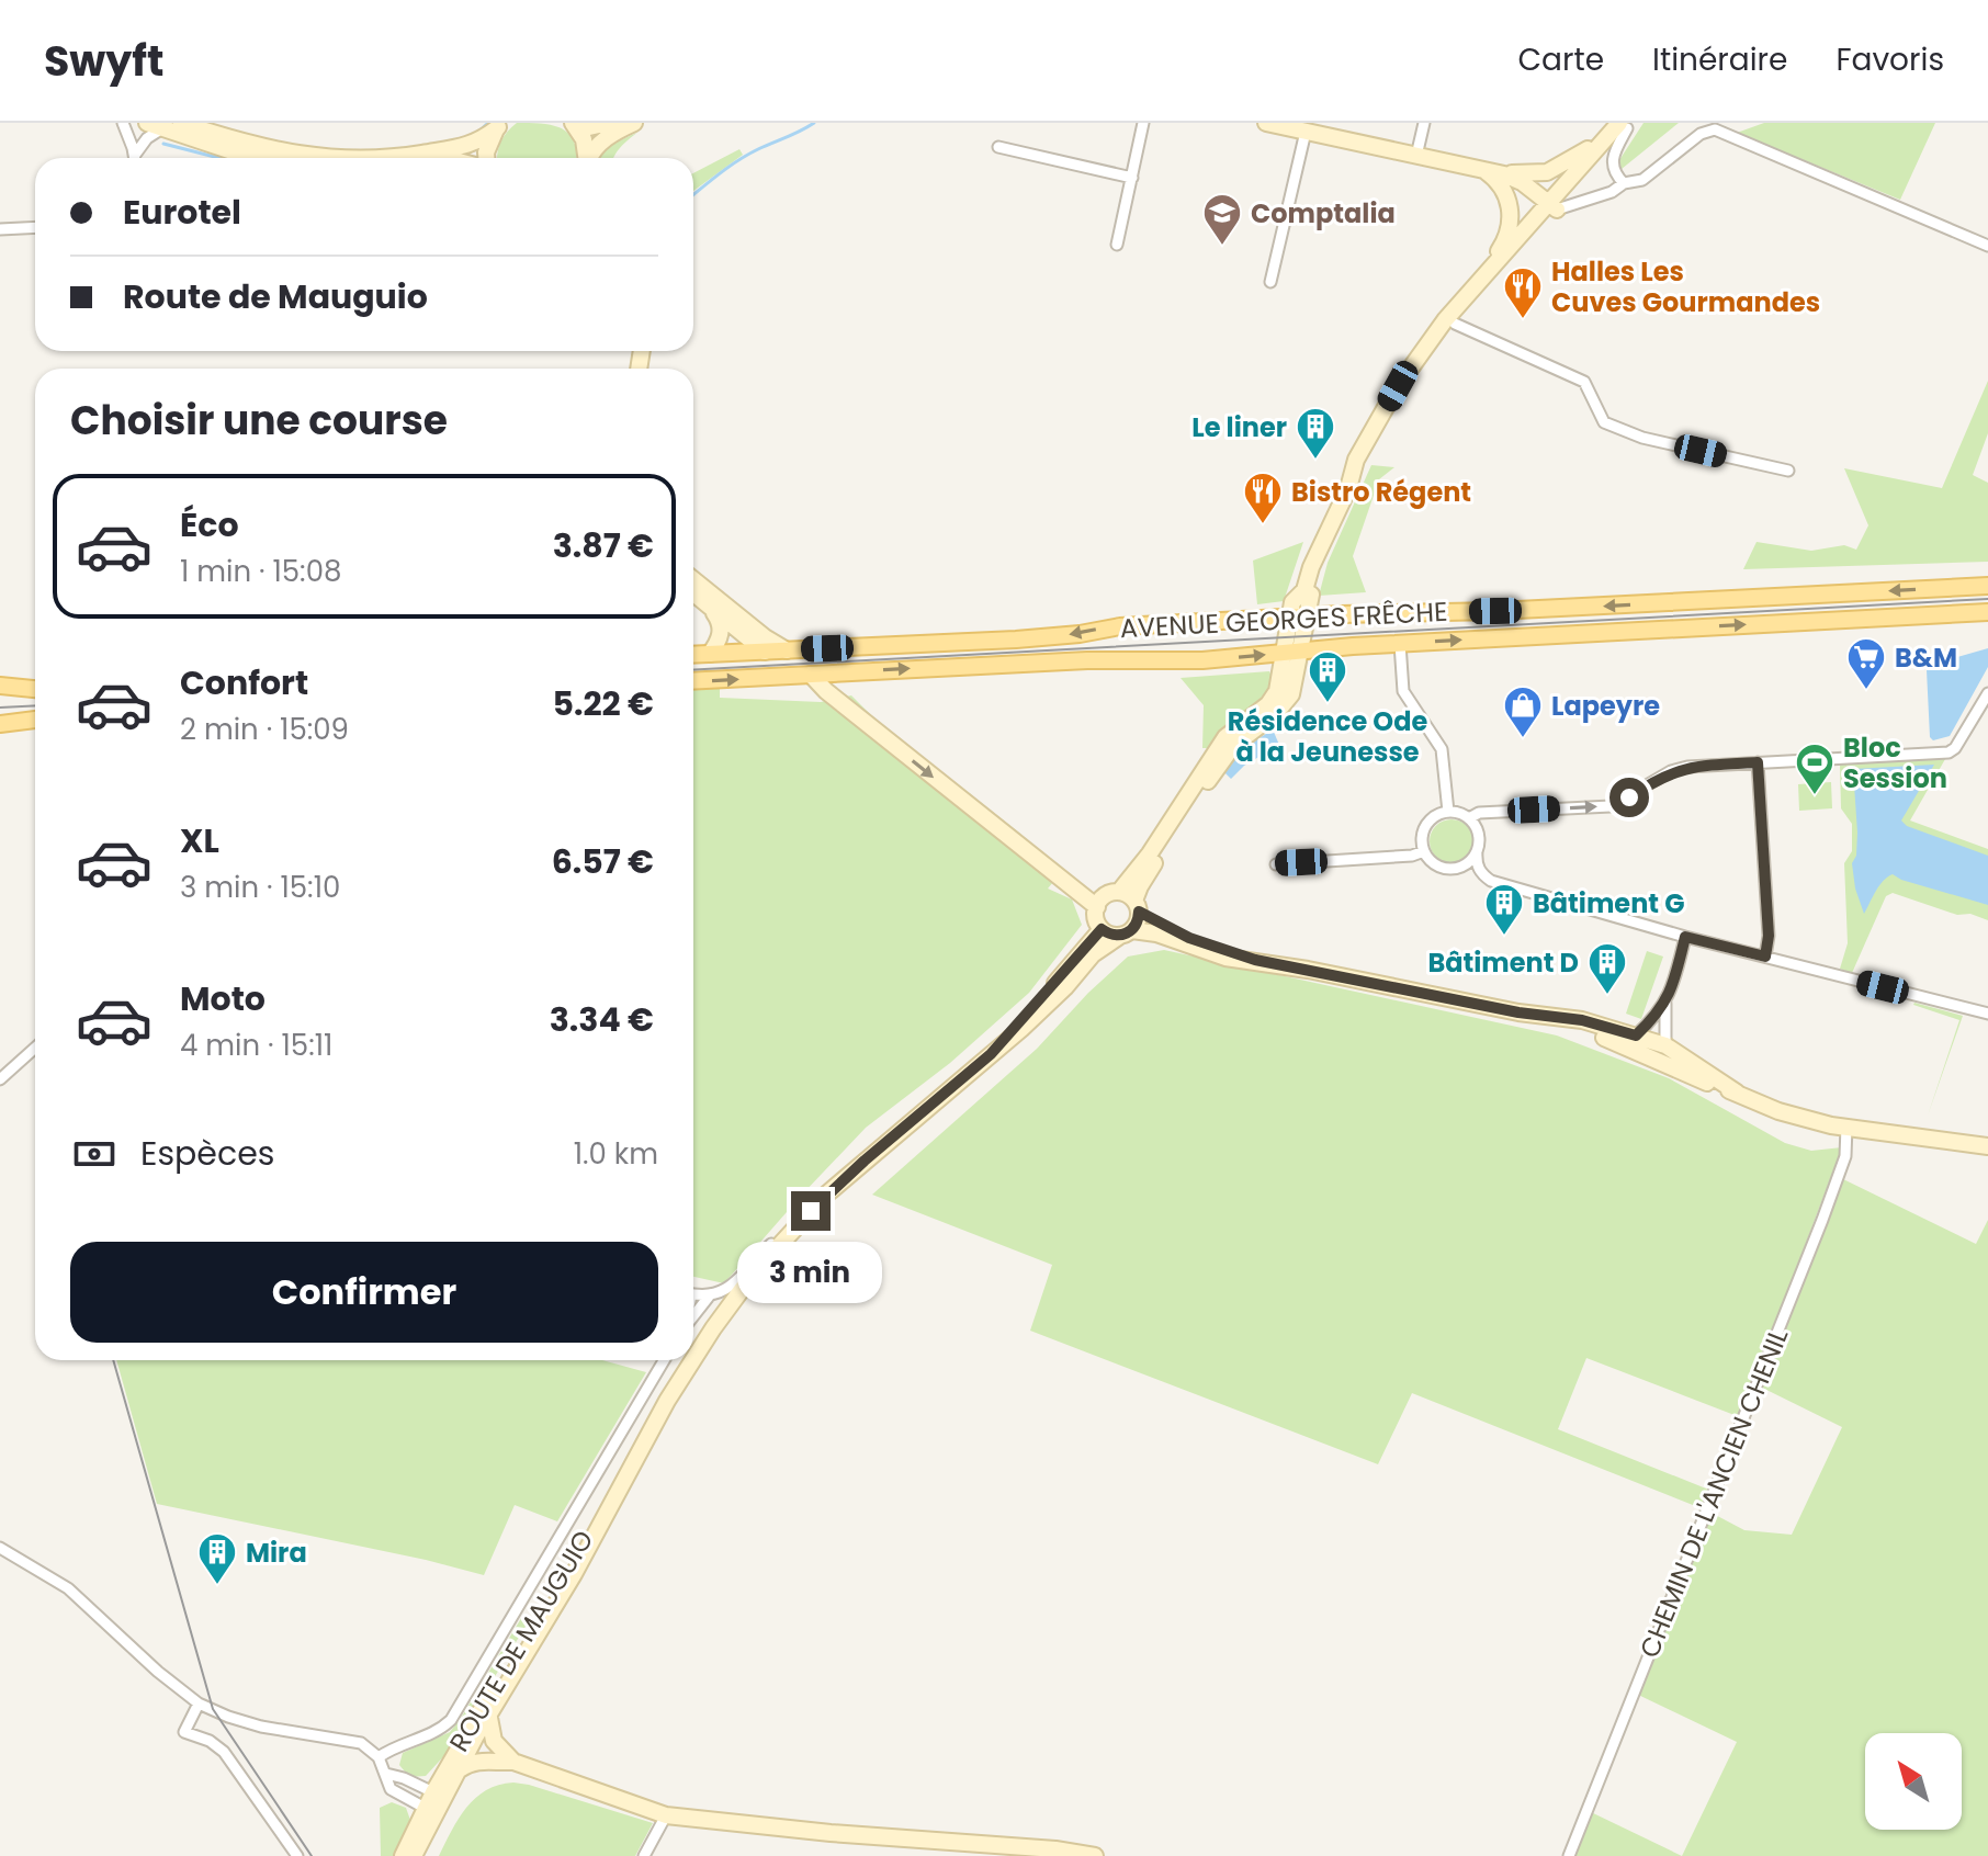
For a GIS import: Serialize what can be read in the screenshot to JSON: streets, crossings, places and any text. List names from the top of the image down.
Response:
{
  "streets": {
    "main road": ["AVENUE GEORGES FRÊCHE", "ROUTE DE MAUGUIO"],
    "street": ["CHEMIN DE L'ANCIEN CHENIL"]
  },
  "places": {
    "school or university": ["Comptalia"],
    "restaurant": ["Halles Les Cuves Gourmandes", "Bistro Régent"],
    "building": [
      "Le liner",
      "Résidence Ode à la Jeunesse",
      "Bâtiment G",
      "Bâtiment D",
      "Mira"
    ],
    "supermarket": ["B&M"],
    "shop": ["Lapeyre"],
    "sports": ["Bloc Session"]
  },
  "north": "top left",
  "page": {
    "header": "Swyft",
    "nav": ["Carte", "Itinéraire", "Favoris"],
    "banner": ["Eurotel", "Route de Mauguio"],
    "heading": "Choisir une course",
    "list": [
      {
        "name": "Éco",
        "note": "1 min · 15:08",
        "value": "3.87 €"
      },
      {
        "name": "Confort",
        "note": "2 min · 15:09",
        "value": "5.22 €"
      },
      {
        "name": "XL",
        "note": "3 min · 15:10",
        "value": "6.57 €"
      },
      {
        "name": "Moto",
        "note": "4 min · 15:11",
        "value": "3.34 €"
      }
    ],
    "pay": ["Espèces", "1.0 km"],
    "buttons": "Confirmer",
    "bubble": "3 min"
  }
}
